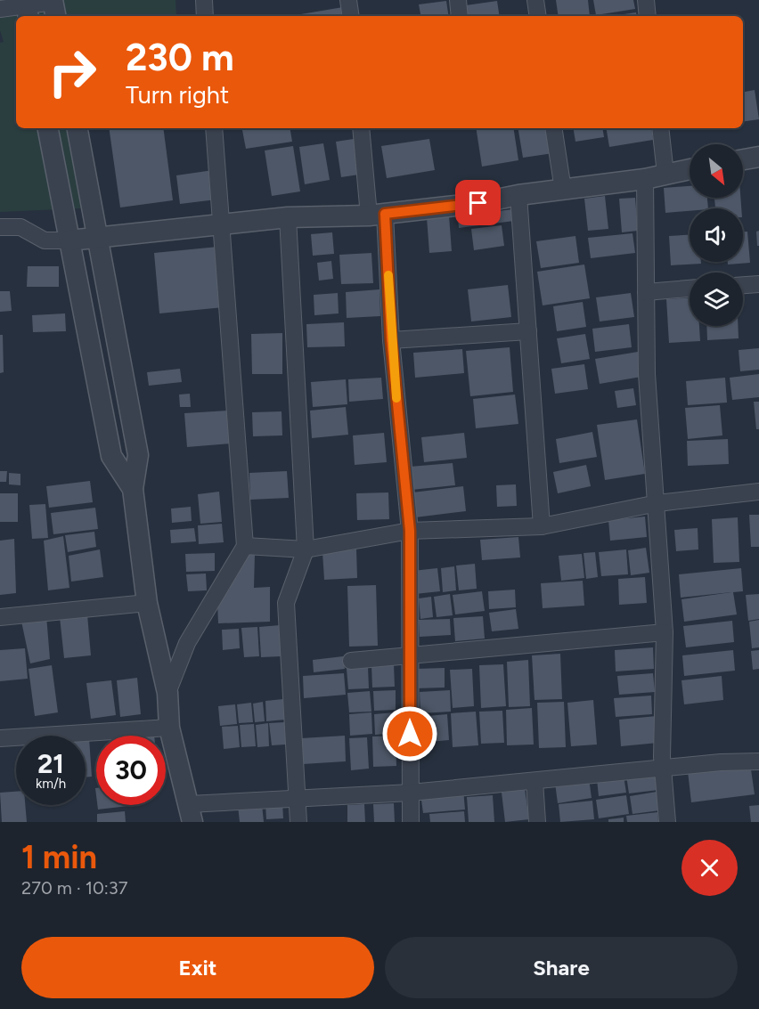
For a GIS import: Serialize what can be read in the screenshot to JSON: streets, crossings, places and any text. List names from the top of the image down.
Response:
{
  "north": "bottom right",
  "page": {
    "turn": ["230 m", "Turn right"],
    "speed": "21 km/h",
    "limit": "30",
    "heading": ["1 min", "270 m · 10:37"],
    "buttons": ["Exit", "Share"]
  }
}
